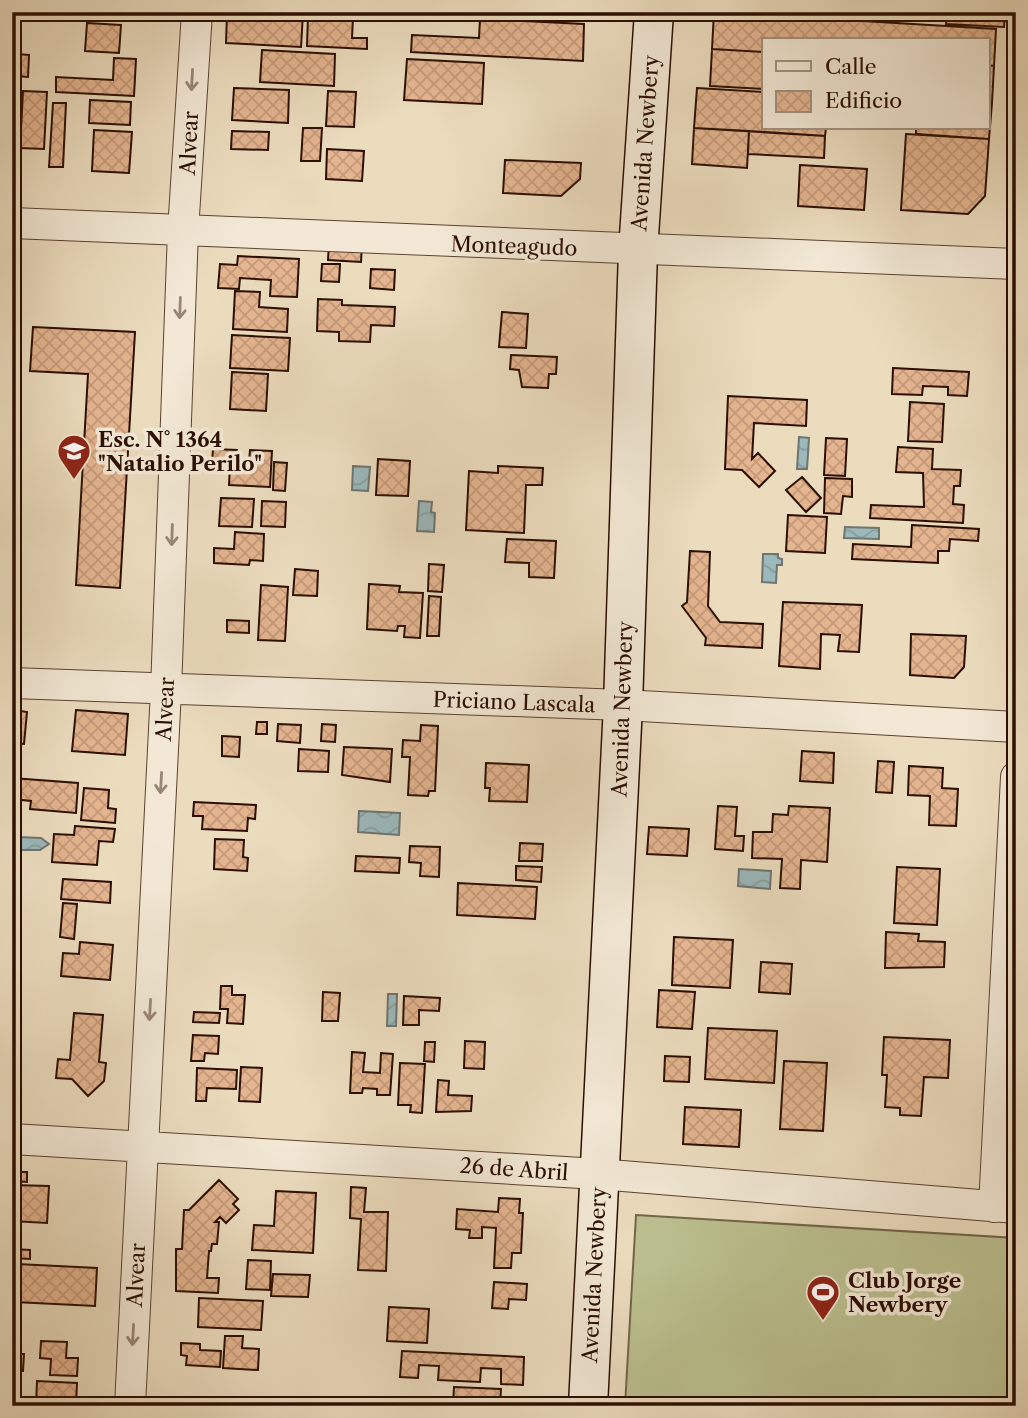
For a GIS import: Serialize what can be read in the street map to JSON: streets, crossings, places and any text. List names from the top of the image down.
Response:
{
  "streets": {
    "main road": ["Avenida Newbery"],
    "street": [
      "Alvear",
      "Monteagudo",
      "Priciano Lascala",
      "26 de Abril"
    ]
  },
  "crossings": [
    ["Alvear", "Monteagudo"],
    ["Alvear", "Priciano Lascala"],
    ["Alvear", "26 de Abril"],
    ["Avenida Newbery", "Monteagudo"],
    ["Avenida Newbery", "Priciano Lascala"],
    ["Avenida Newbery", "26 de Abril"]
  ],
  "one_way": ["Alvear"],
  "places": {
    "school or university": ["Esc. N° 1364 \"Natalio Perilo\""],
    "sports": ["Club Jorge Newbery"]
  },
  "legend": ["Calle", "Edificio"]
}
